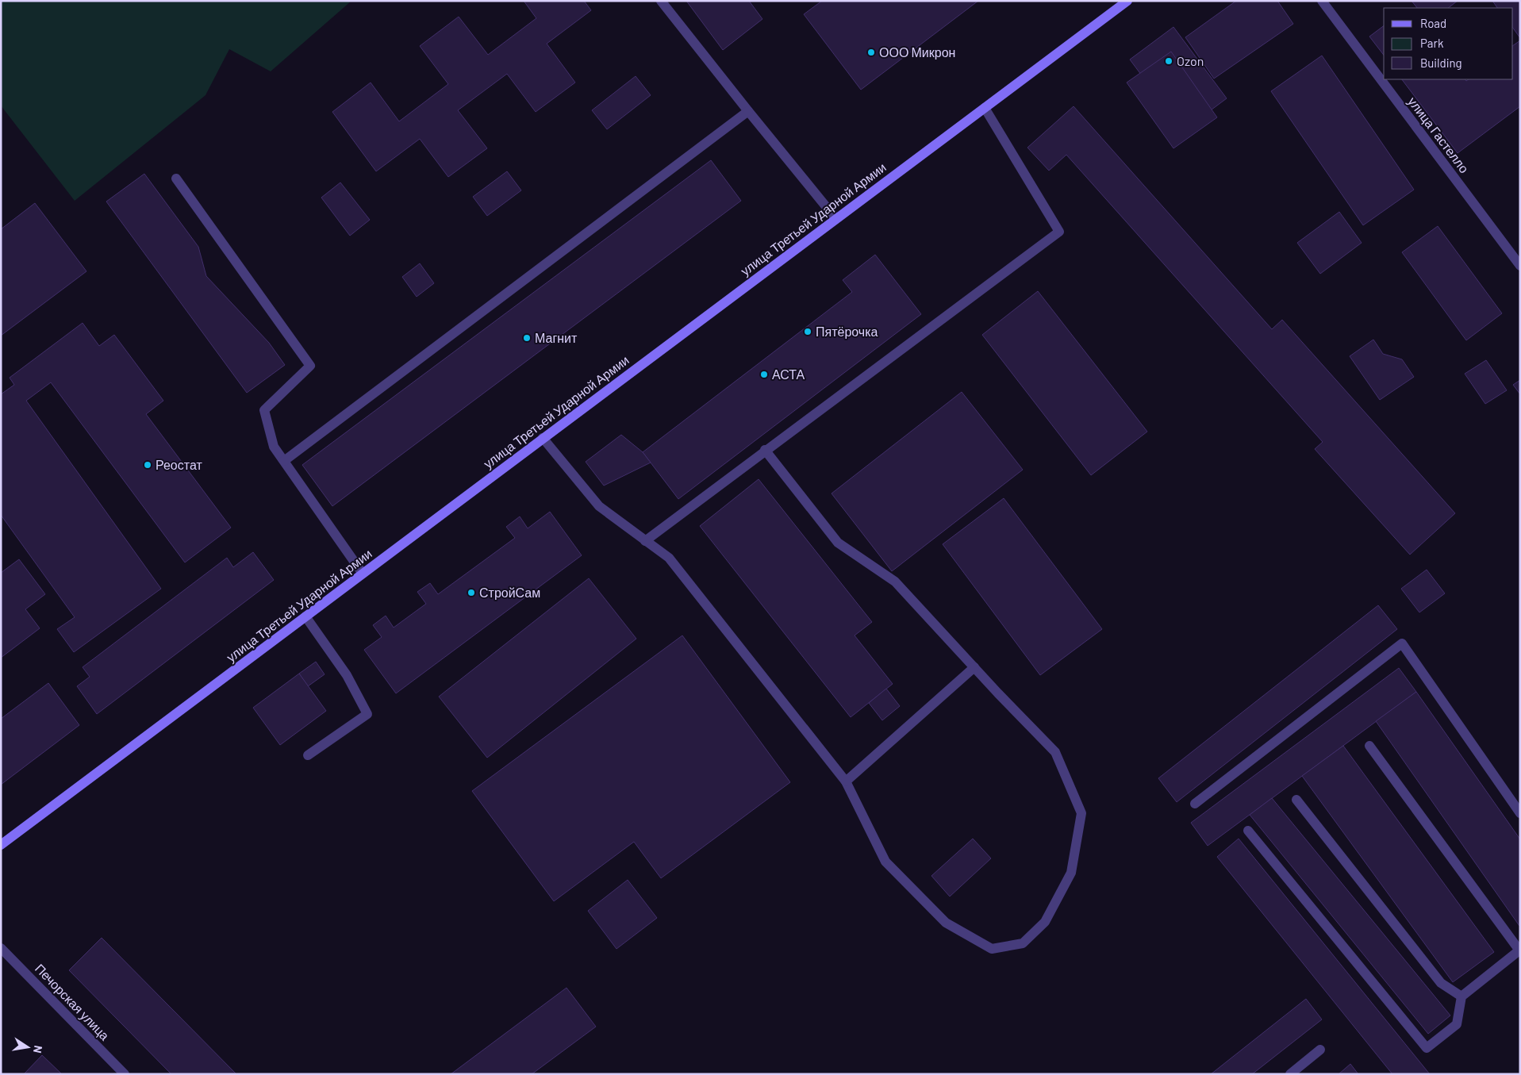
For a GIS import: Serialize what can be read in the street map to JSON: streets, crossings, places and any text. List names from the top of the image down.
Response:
{
  "streets": {
    "main road": ["улица Третьей Ударной Армии"],
    "street": ["улица Гастелло", "Печорская улица"]
  },
  "places": [
    "ООО Микрон",
    "Ozon",
    "Пятёрочка",
    "Магнит",
    "АСТА",
    "Реостат",
    "СтройСам"
  ],
  "legend": ["Road", "Park", "Building"],
  "north": "right"
}
